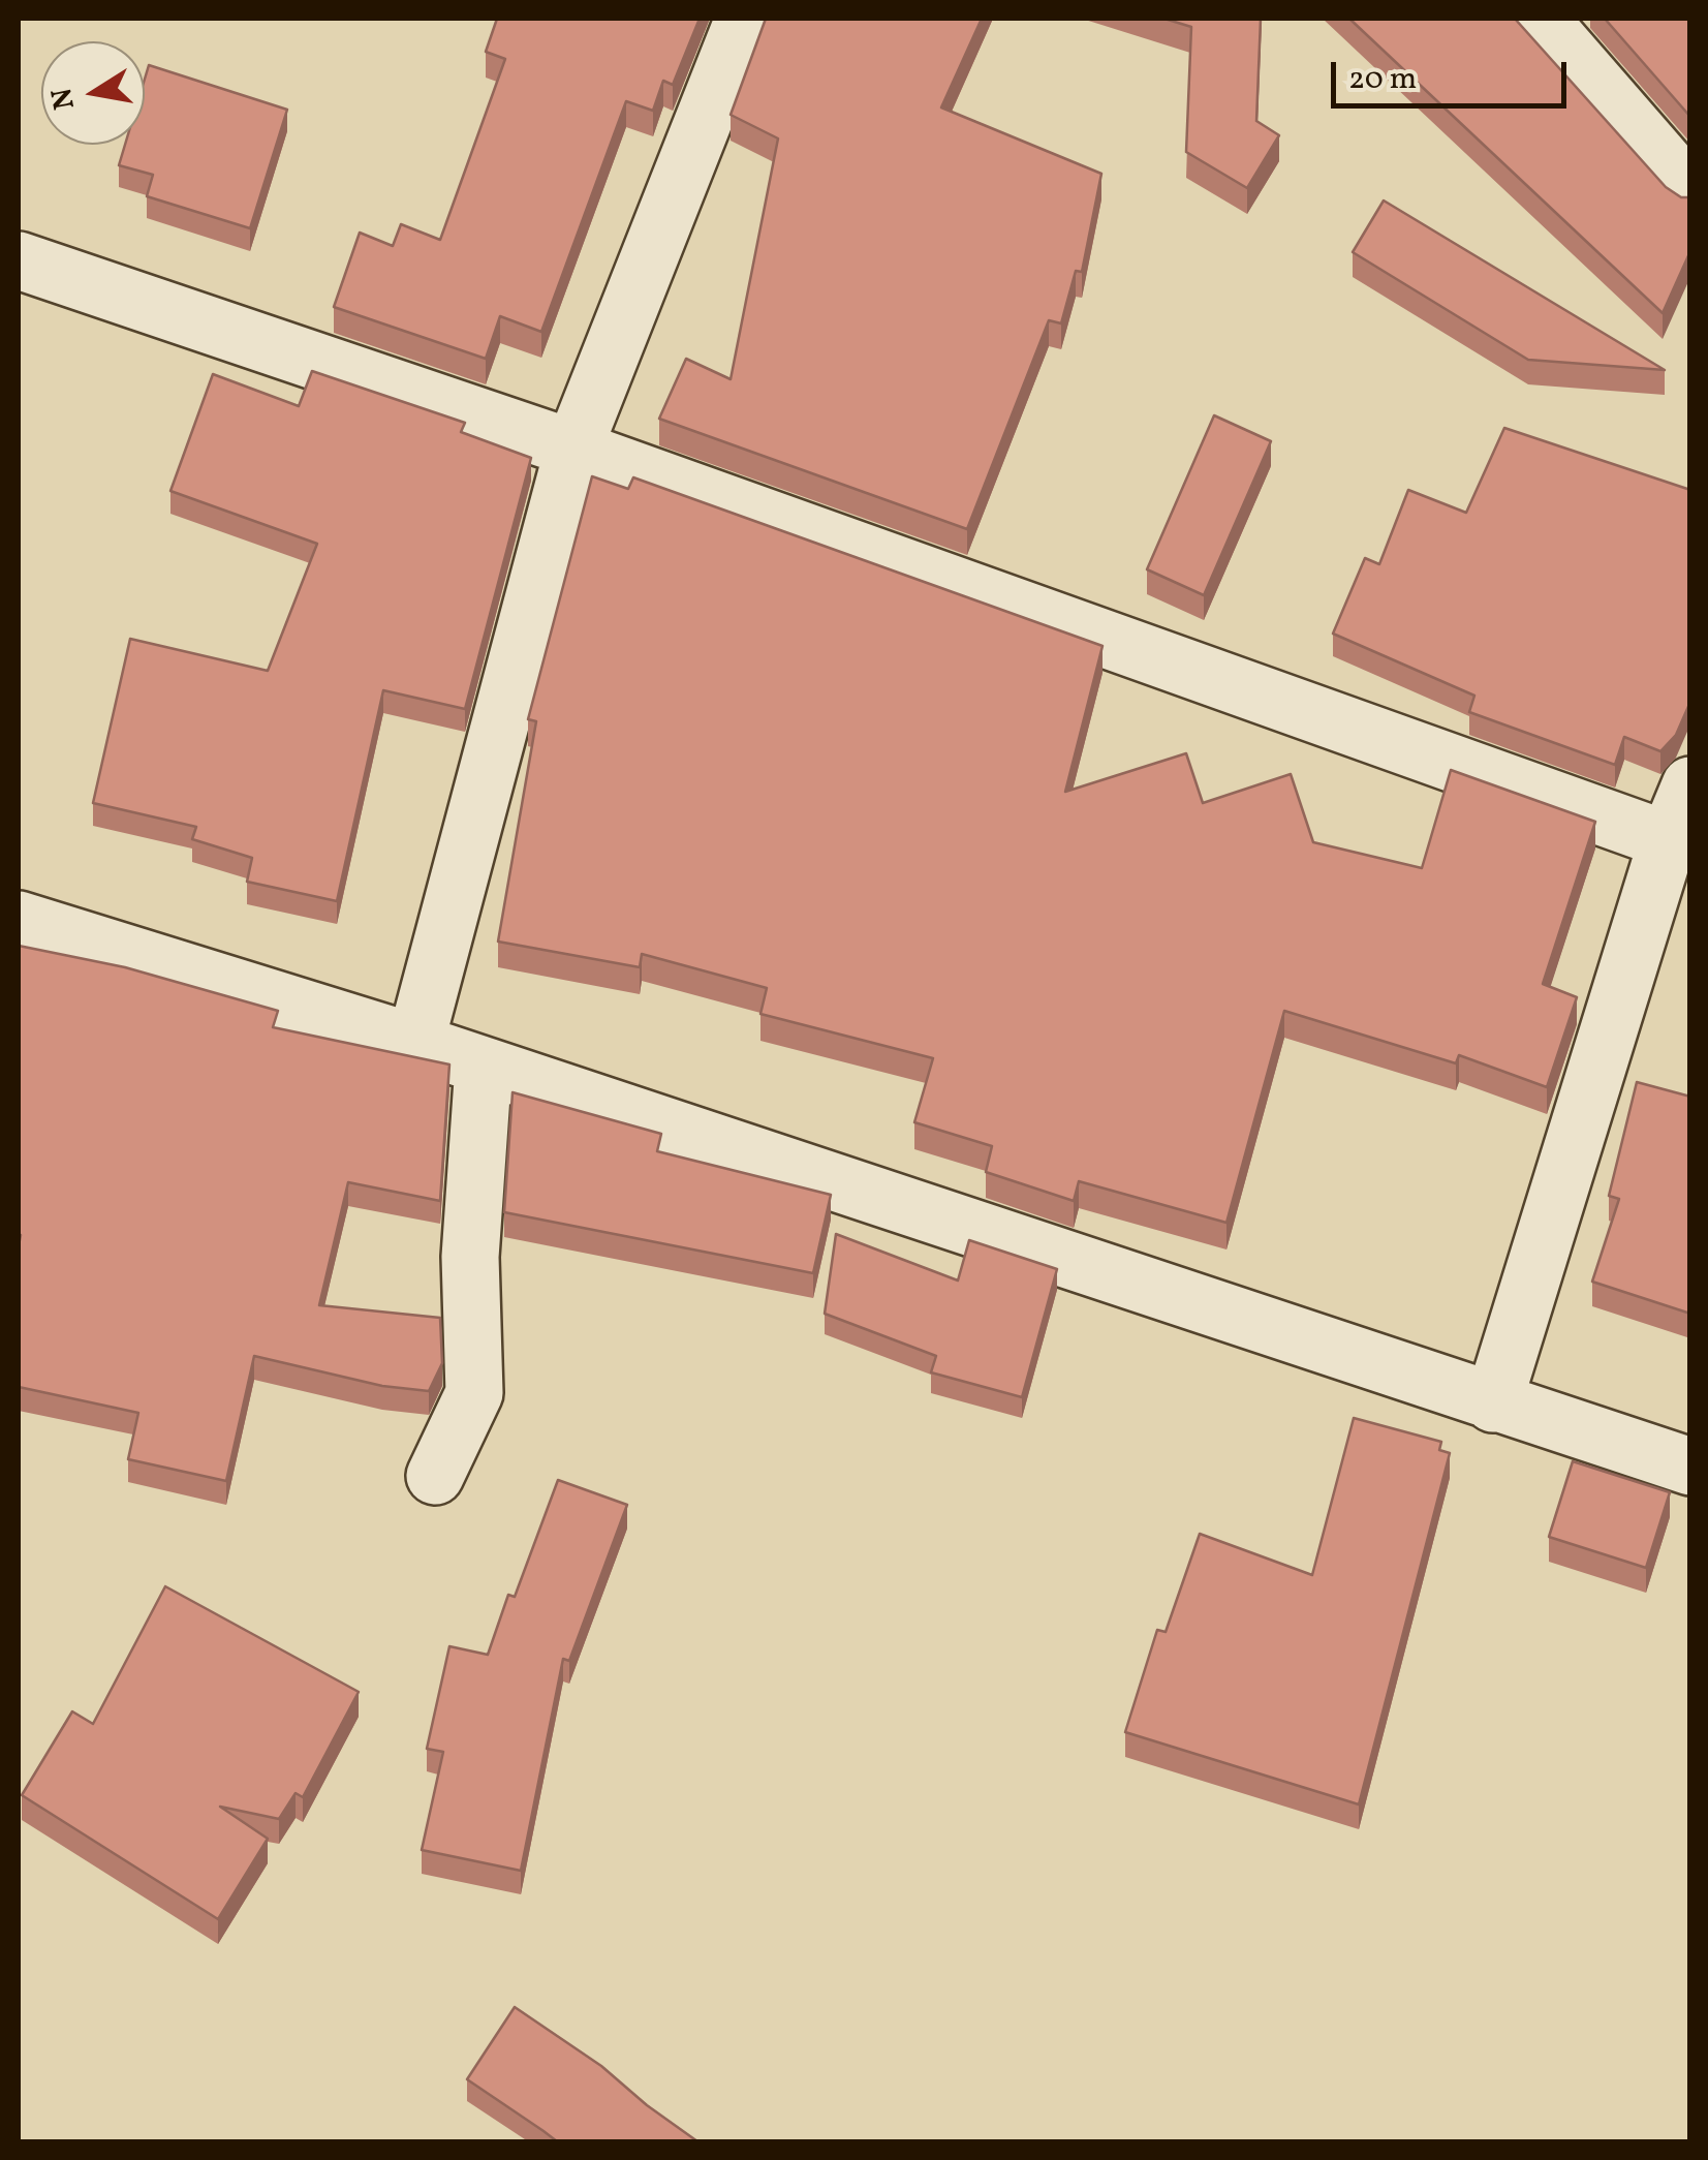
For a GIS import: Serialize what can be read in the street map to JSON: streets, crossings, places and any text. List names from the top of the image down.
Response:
{
  "scale_bar": "20 m",
  "north": "left"
}
